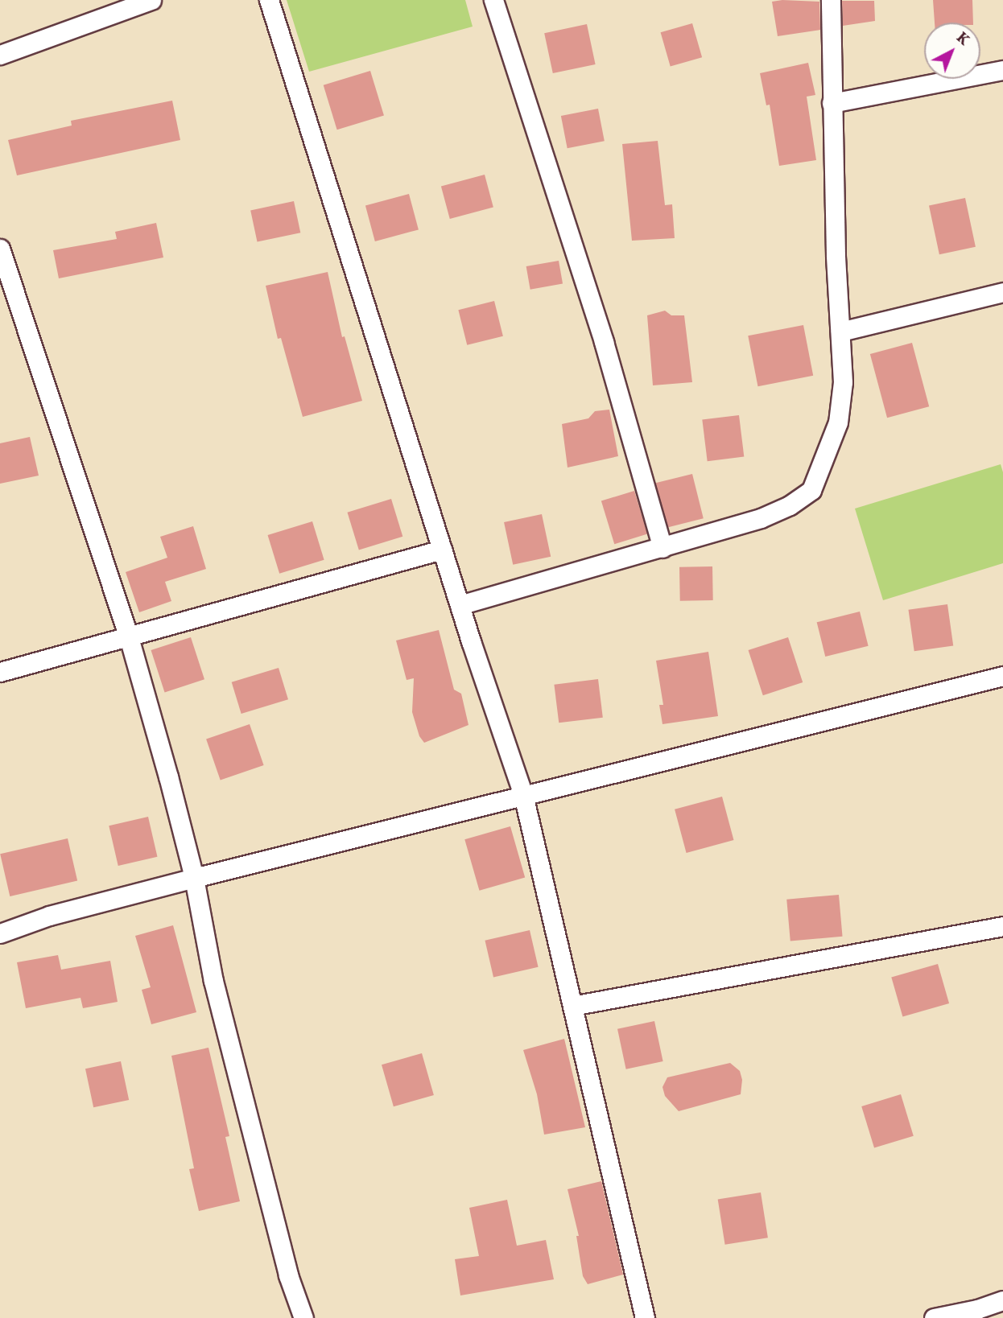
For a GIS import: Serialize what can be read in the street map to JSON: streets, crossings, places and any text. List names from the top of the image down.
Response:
{
  "north": "top right"
}
